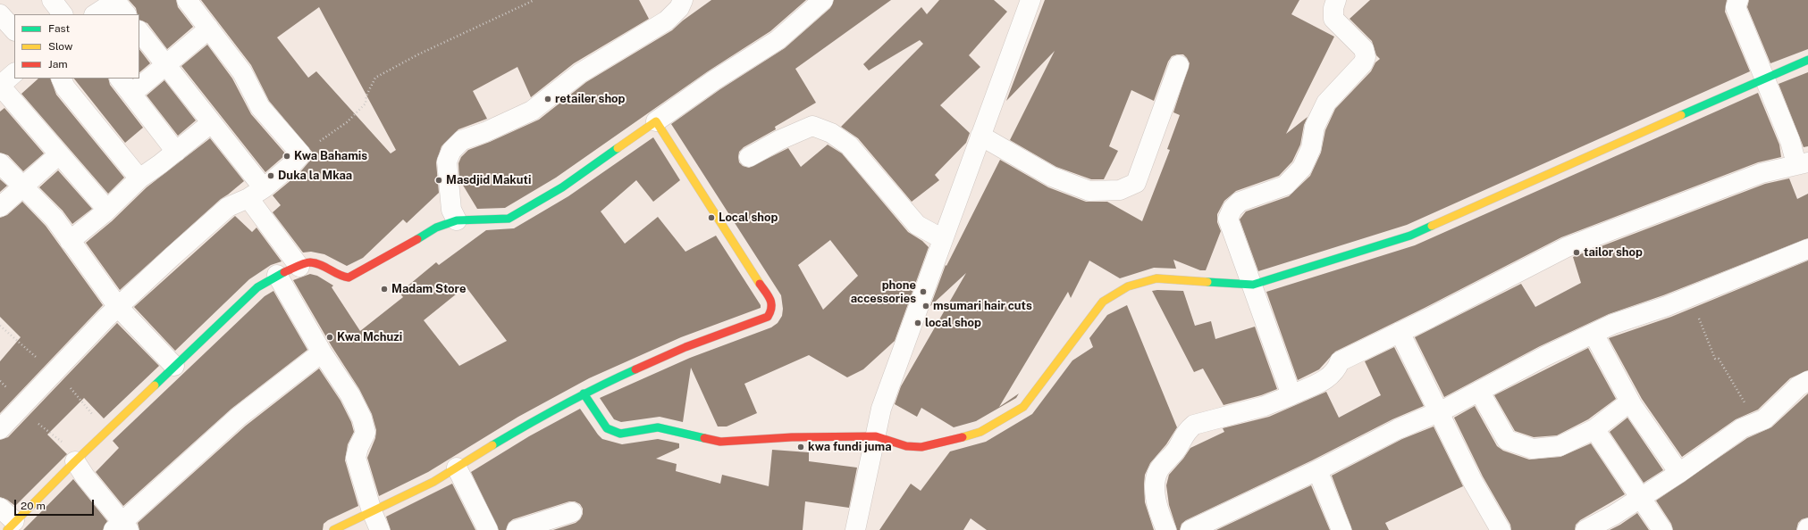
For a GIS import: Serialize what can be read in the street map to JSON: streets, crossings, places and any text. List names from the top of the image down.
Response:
{
  "places": [
    "retailer shop",
    "Kwa Bahamis",
    "Duka la Mkaa",
    "Masdjid Makuti",
    "Local shop",
    "tailor shop",
    "Madam Store",
    "phone accessories",
    "msumari hair cuts",
    "local shop",
    "Kwa Mchuzi",
    "kwa fundi juma"
  ],
  "legend": ["Fast", "Slow", "Jam"],
  "scale_bar": "20 m"
}
